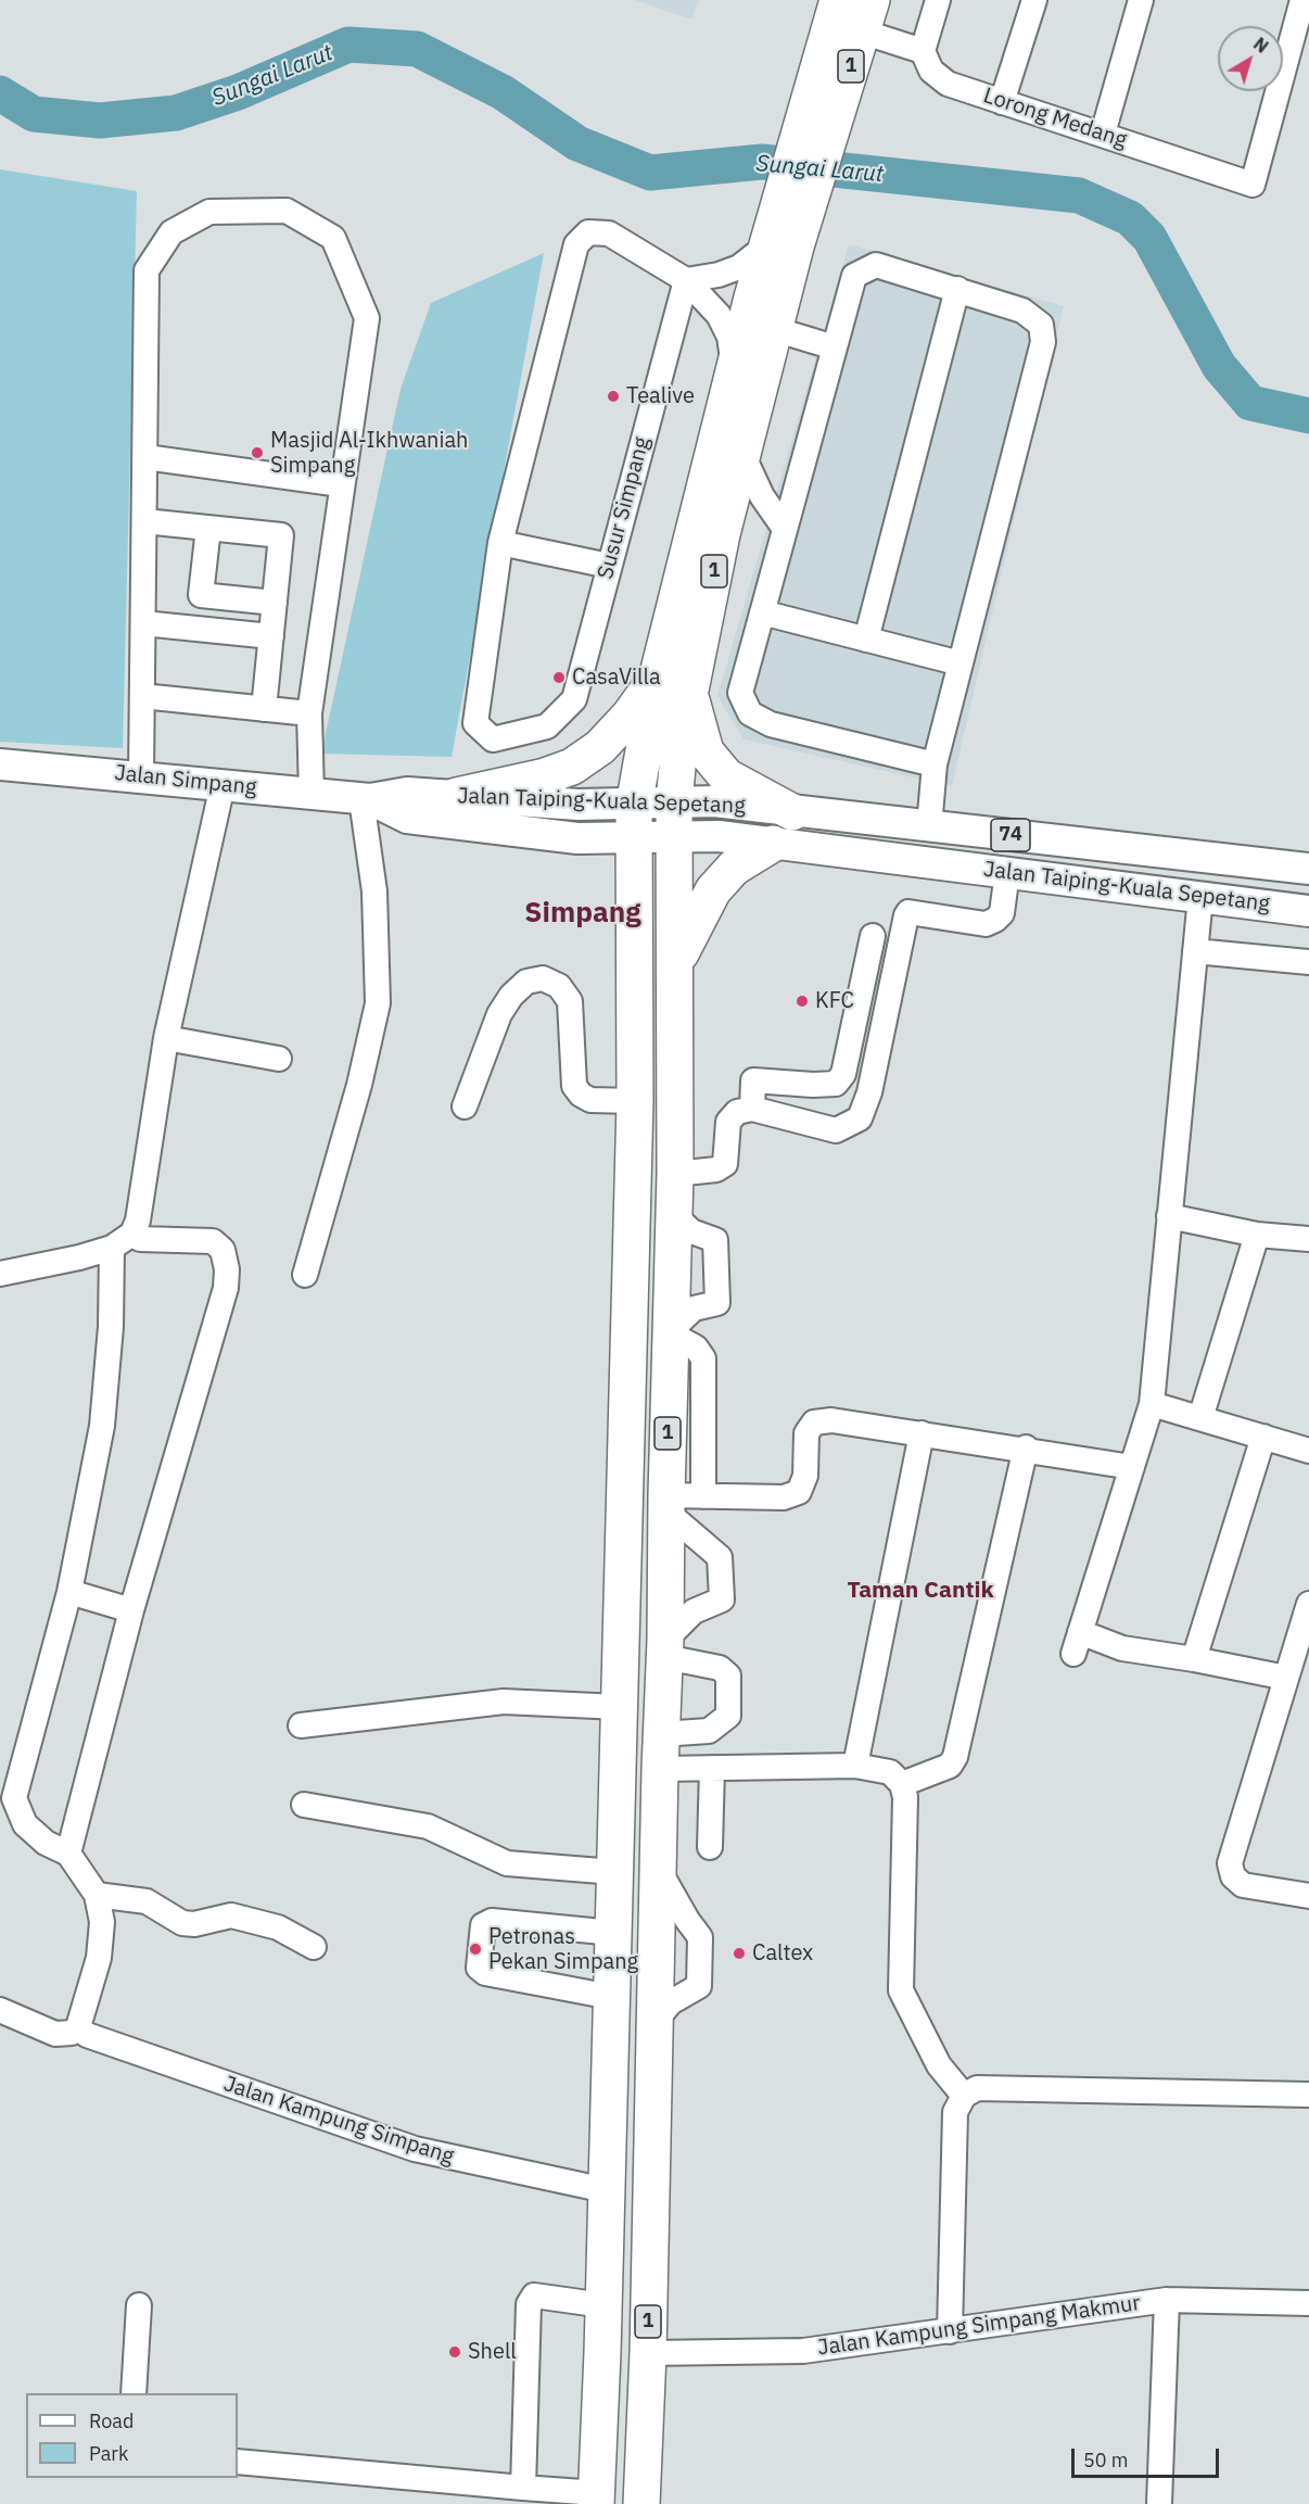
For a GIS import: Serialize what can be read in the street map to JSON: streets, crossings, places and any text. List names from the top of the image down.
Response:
{
  "streets": {
    "highway": ["1"],
    "main road": ["Jalan Simpang", "Jalan Taiping-Kuala Sepetang", "74"],
    "street": [
      "Lorong Medang",
      "Susur Simpang",
      "Jalan Kampung Simpang",
      "Jalan Kampung Simpang Makmur"
    ]
  },
  "crossings": [
    ["1", "Jalan Taiping-Kuala Sepetang"],
    ["1", "Jalan Kampung Simpang"],
    ["1", "Jalan Kampung Simpang Makmur"],
    ["Jalan Simpang", "Jalan Taiping-Kuala Sepetang"]
  ],
  "districts": ["Simpang", "Taman Cantik"],
  "water": ["Sungai Larut"],
  "places": [
    "Tealive",
    "Masjid Al-Ikhwaniah Simpang",
    "CasaVilla",
    "KFC",
    "Petronas Pekan Simpang",
    "Caltex",
    "Shell"
  ],
  "legend": ["Road", "Park"],
  "scale_bar": "50 m",
  "north": "top right"
}
